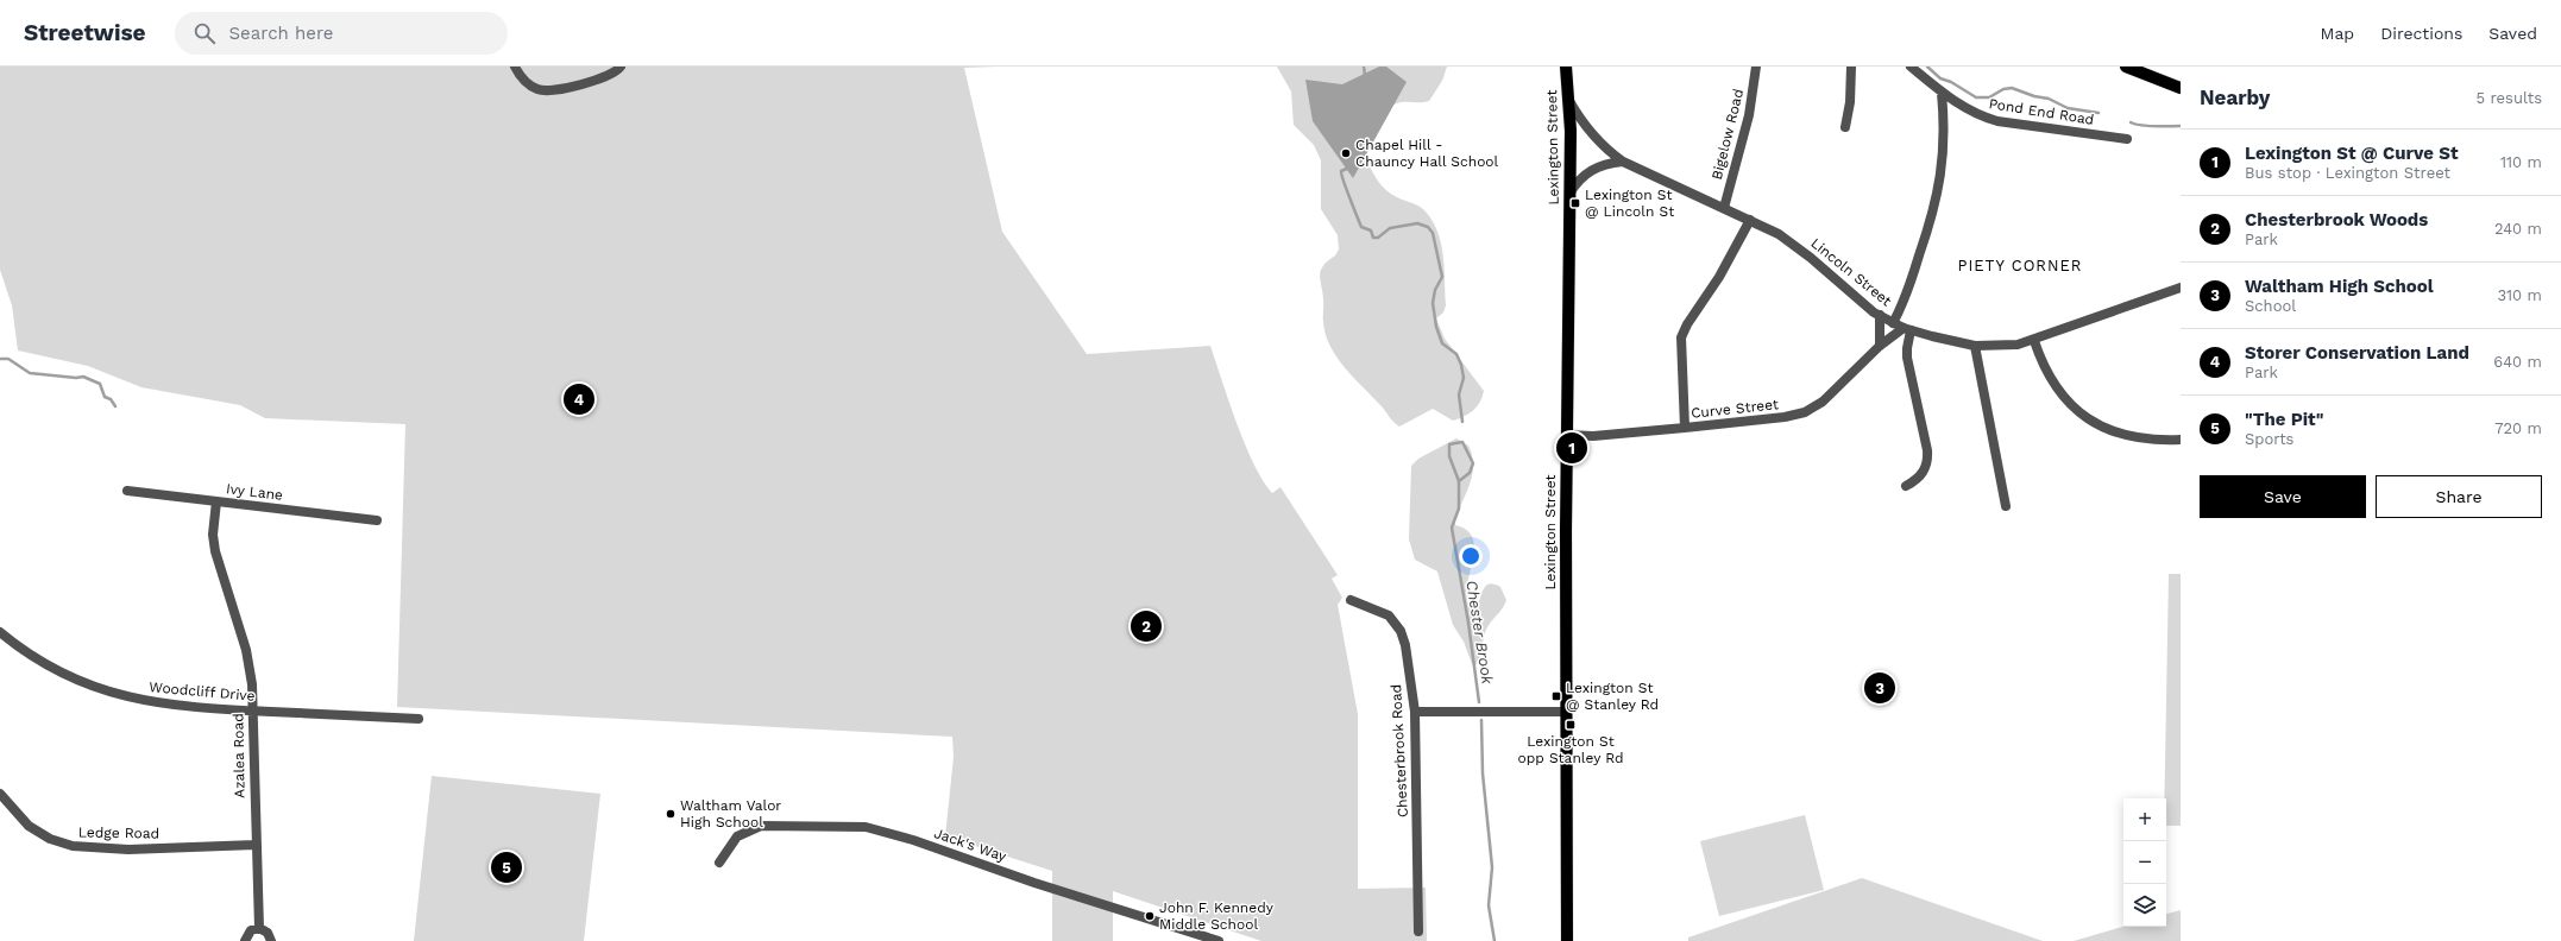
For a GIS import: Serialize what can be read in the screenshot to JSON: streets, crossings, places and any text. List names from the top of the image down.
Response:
{
  "streets": {
    "main road": ["Lexington Street"],
    "street": [
      "Pond End Road",
      "Bigelow Road",
      "Lincoln Street",
      "Curve Street",
      "Ivy Lane",
      "Woodcliff Drive",
      "Chesterbrook Road",
      "Azalea Road",
      "Ledge Road",
      "Jack's Way"
    ]
  },
  "crossings": [
    ["Bigelow Road", "Lincoln Street"],
    ["Lexington Street", "Lincoln Street"],
    ["Lexington Street", "Curve Street"],
    ["Lincoln Street", "Curve Street"],
    ["Ivy Lane", "Azalea Road"],
    ["Woodcliff Drive", "Azalea Road"],
    ["Azalea Road", "Ledge Road"]
  ],
  "districts": ["PIETY CORNER"],
  "water": ["Chester Brook"],
  "places": {
    "other": ["Chapel Hill - Chauncy Hall School", "Waltham Valor High School", "John F. Kennedy Middle School"],
    "transit": ["Lexington St @ Lincoln St", "Lexington St @ Stanley Rd", "Lexington St opp Stanley Rd"]
  },
  "page": {
    "header": "Streetwise",
    "search": "Search here",
    "nav": ["Map", "Directions", "Saved"],
    "heading": ["Nearby", "5 results"],
    "list": [
      {
        "mark": "1",
        "name": "Lexington St @ Curve St",
        "note": "Bus stop · Lexington Street",
        "value": "110 m"
      },
      {
        "mark": "2",
        "name": "Chesterbrook Woods",
        "note": "Park",
        "value": "240 m"
      },
      {
        "mark": "3",
        "name": "Waltham High School",
        "note": "School",
        "value": "310 m"
      },
      {
        "mark": "4",
        "name": "Storer Conservation Land",
        "note": "Park",
        "value": "640 m"
      },
      {
        "mark": "5",
        "name": "\"The Pit\"",
        "note": "Sports",
        "value": "720 m"
      }
    ],
    "pins": [
      "4",
      "1",
      "2",
      "3",
      "5"
    ],
    "buttons": ["Save", "Share"],
    "map_buttons": ["+", "−"]
  }
}
